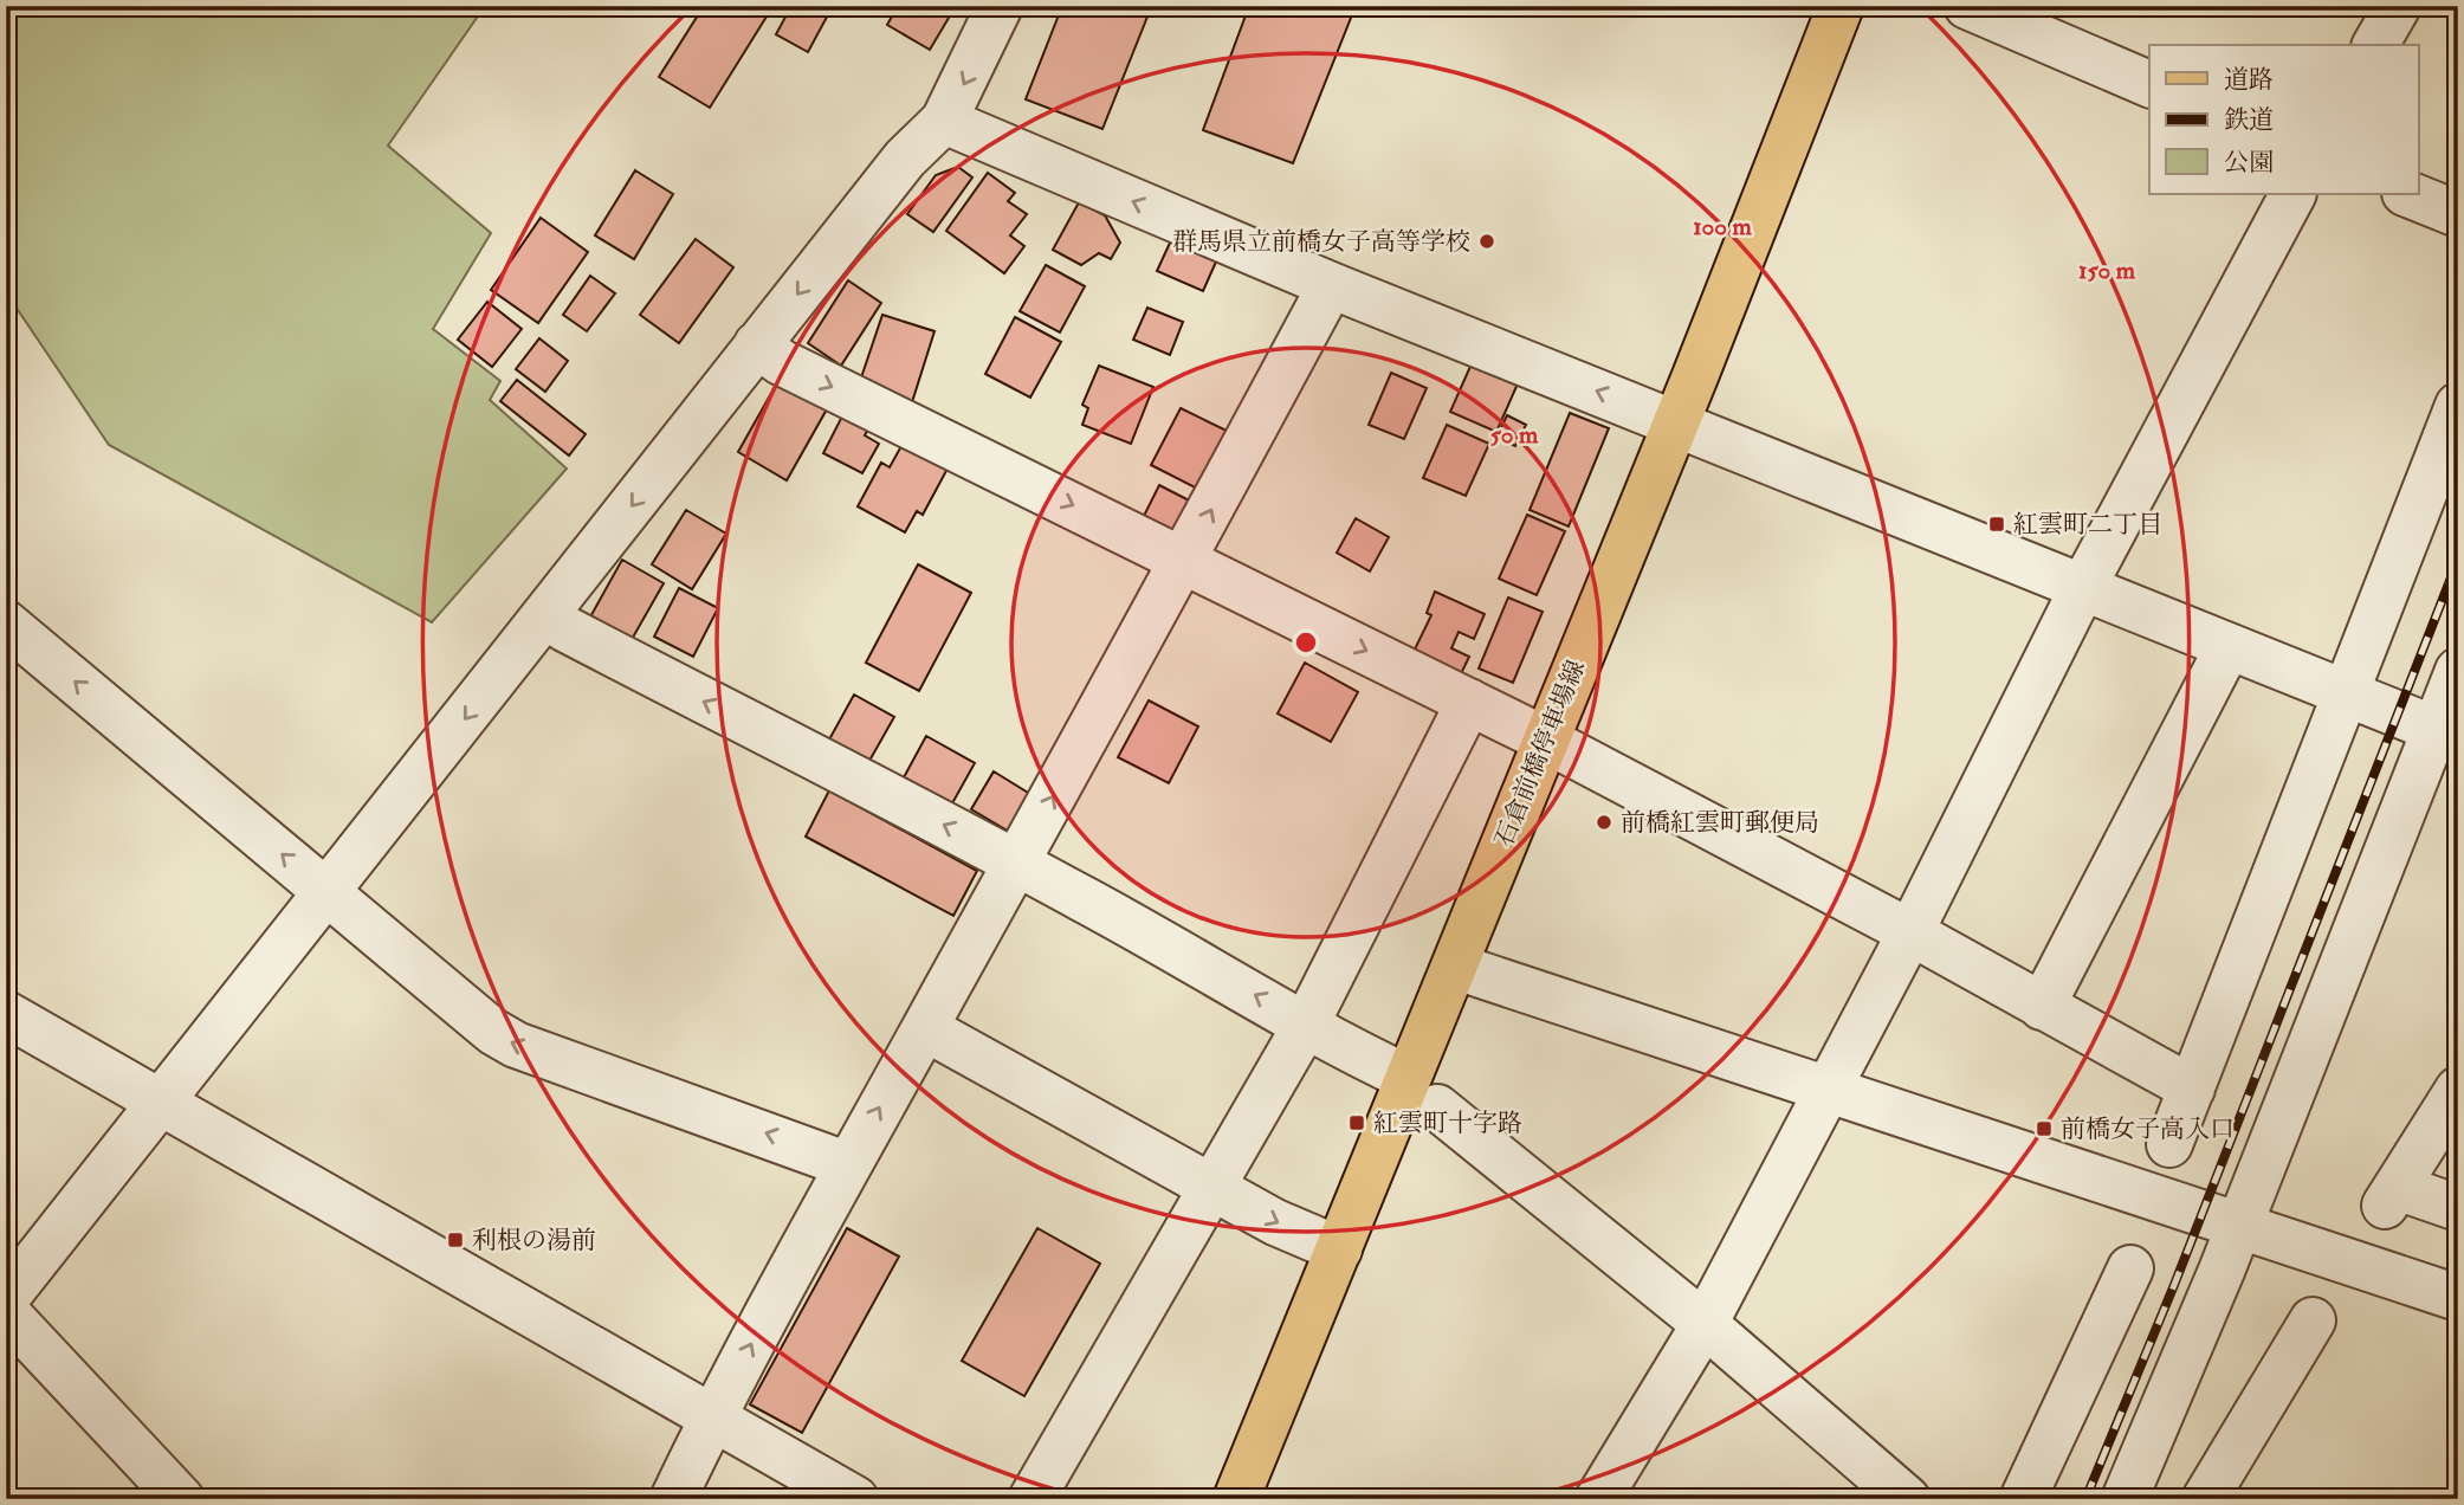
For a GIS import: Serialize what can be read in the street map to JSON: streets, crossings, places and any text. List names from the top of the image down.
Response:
{
  "streets": {
    "main road": ["石倉前橋停車場線"]
  },
  "places": {
    "other": ["群馬県立前橋女子高等学校", "前橋紅雲町郵便局"],
    "transit": [
      "紅雲町二丁目",
      "紅雲町十字路",
      "前橋女子高入口",
      "利根の湯前"
    ]
  },
  "legend": ["道路", "鉄道", "公園"],
  "rings": ["100 m", "150 m", "50 m"]
}
